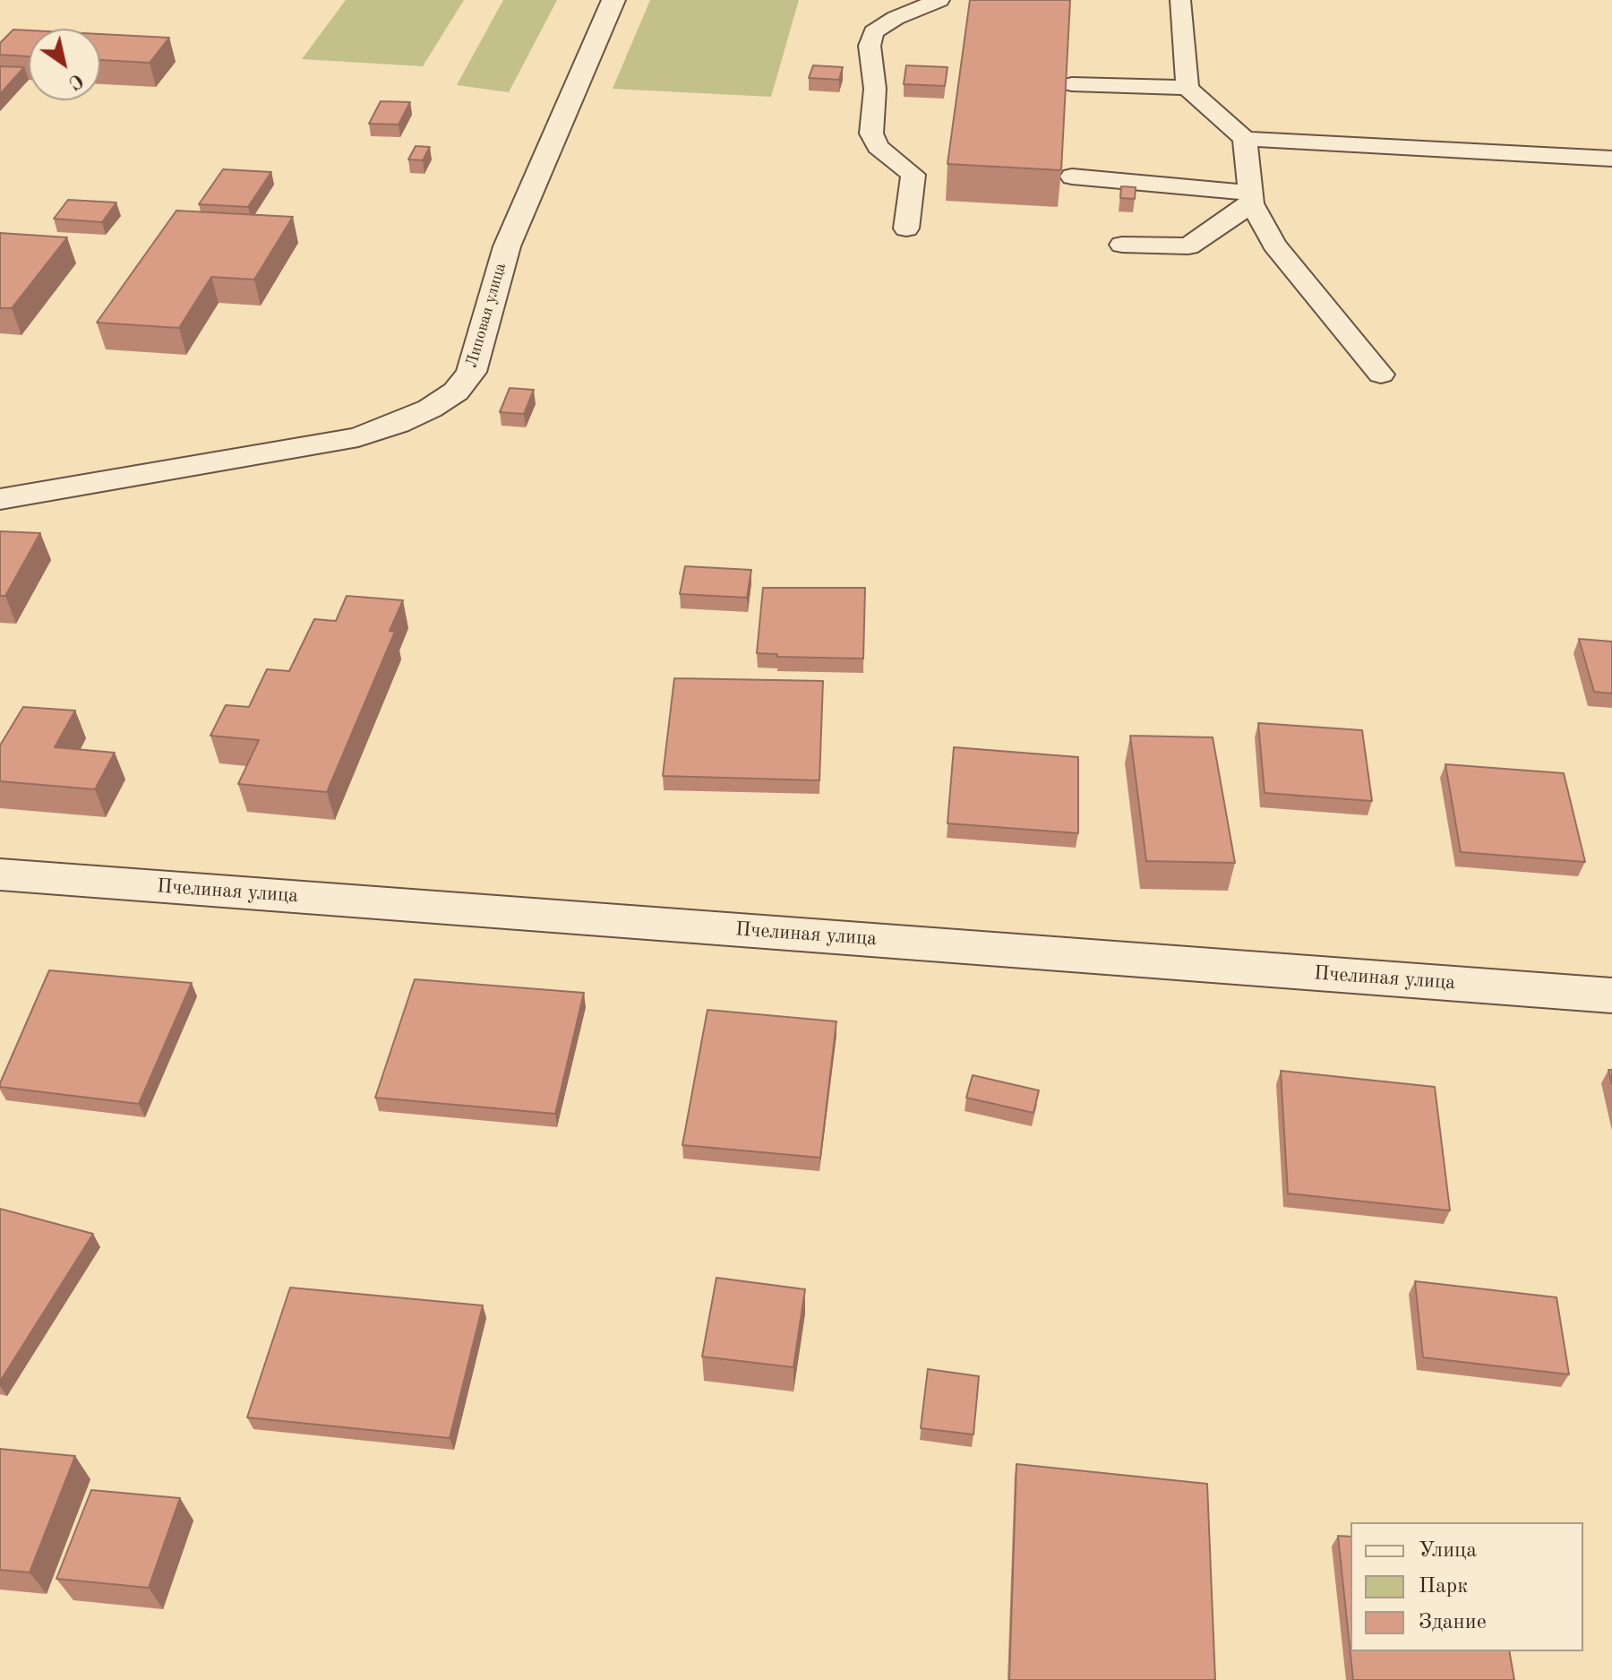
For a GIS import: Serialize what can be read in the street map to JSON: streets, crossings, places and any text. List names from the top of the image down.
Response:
{
  "streets": {
    "street": ["Липовая улица", "Пчелиная улица"]
  },
  "legend": ["Улица", "Парк", "Здание"],
  "north": "bottom right"
}
